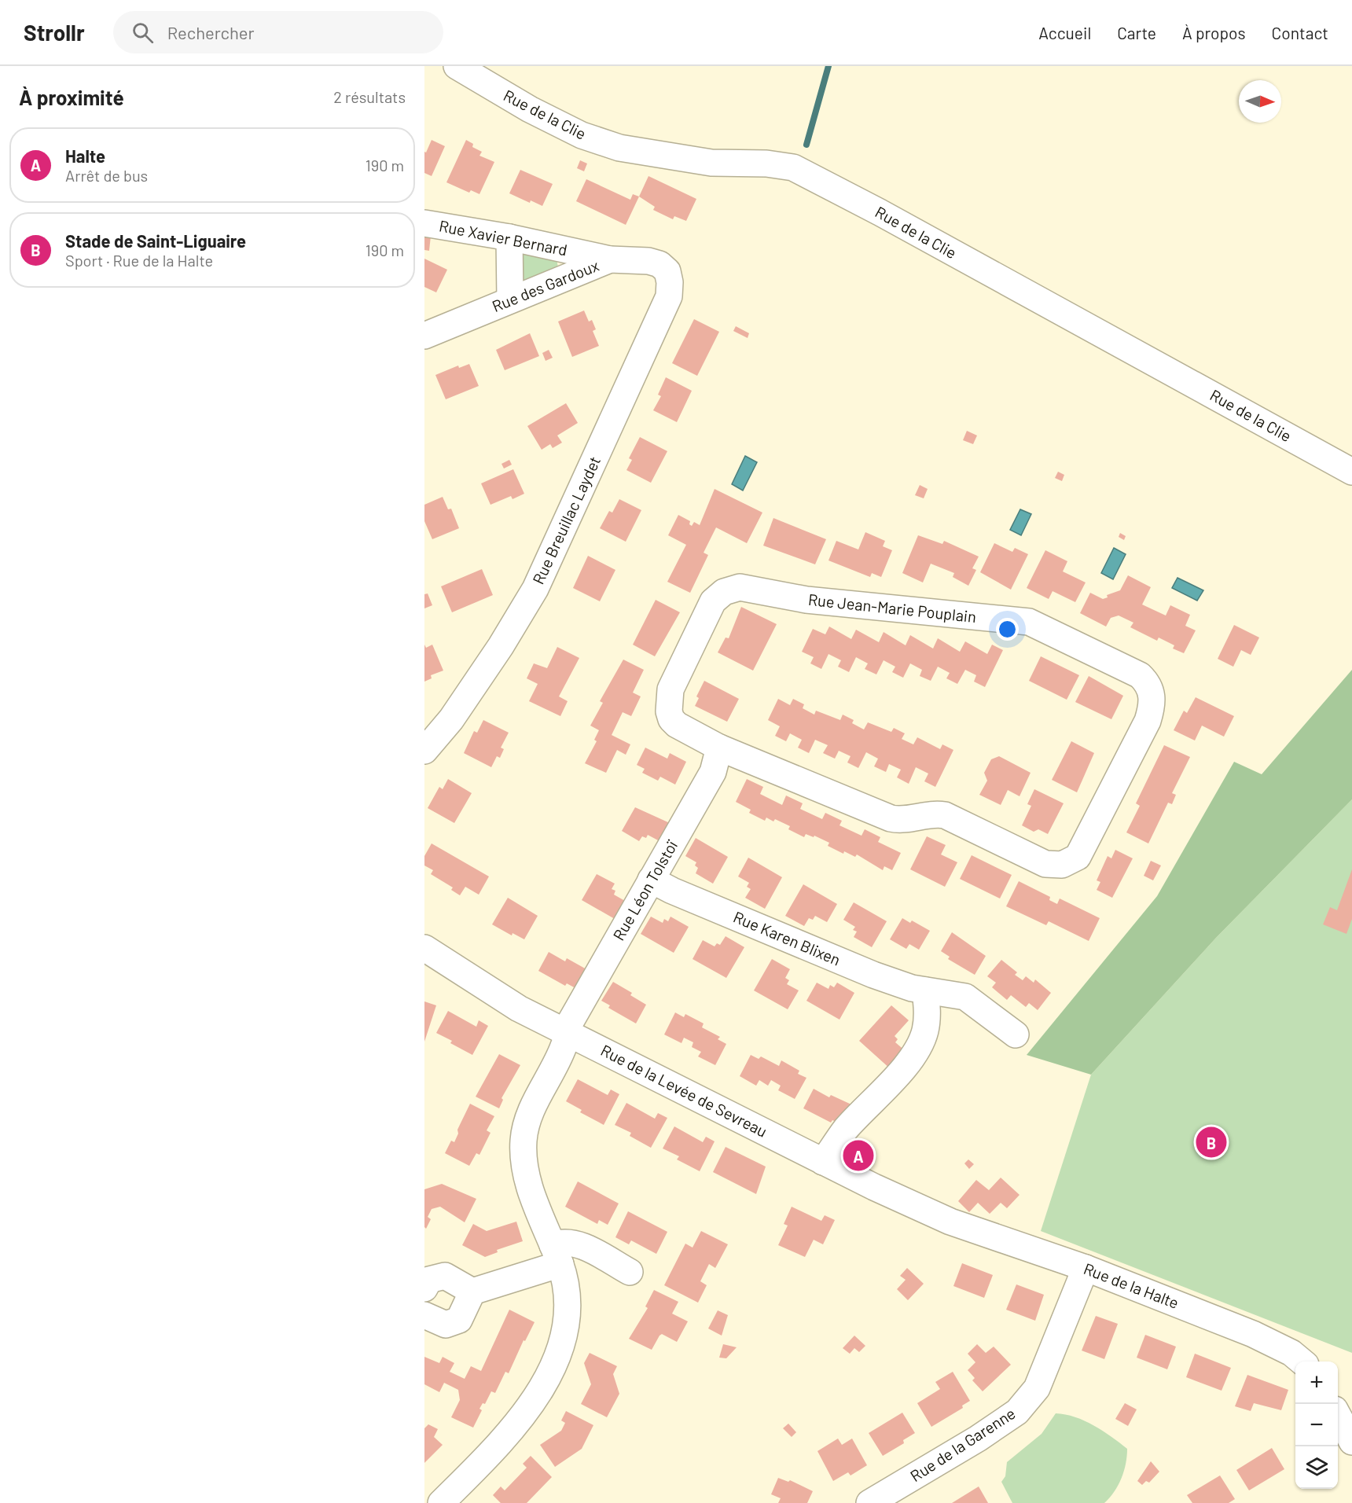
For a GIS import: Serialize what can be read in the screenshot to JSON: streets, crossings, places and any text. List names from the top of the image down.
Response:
{
  "streets": {
    "street": [
      "Rue de la Clie",
      "Rue Xavier Bernard",
      "Rue des Gardoux",
      "Rue Breuillac Laydet",
      "Rue Jean-Marie Pouplain",
      "Rue Léon Tolstoï",
      "Rue Karen Blixen",
      "Rue de la Levée de Sevreau",
      "Rue de la Halte",
      "Rue de la Garenne"
    ]
  },
  "crossings": [
    ["Rue Xavier Bernard", "Rue des Gardoux"],
    ["Rue des Gardoux", "Rue Breuillac Laydet"],
    ["Rue Jean-Marie Pouplain", "Rue Léon Tolstoï"],
    ["Rue Léon Tolstoï", "Rue Karen Blixen"],
    ["Rue Léon Tolstoï", "Rue de la Levée de Sevreau"],
    ["Rue de la Levée de Sevreau", "Rue de la Halte"],
    ["Rue de la Halte", "Rue de la Garenne"]
  ],
  "north": "right",
  "page": {
    "header": "Strollr",
    "search": "Rechercher",
    "nav": [
      "Accueil",
      "Carte",
      "À propos",
      "Contact"
    ],
    "heading": ["À proximité", "2 résultats"],
    "list": [
      {
        "mark": "A",
        "name": "Halte",
        "note": "Arrêt de bus",
        "value": "190 m"
      },
      {
        "mark": "B",
        "name": "Stade de Saint-Liguaire",
        "note": "Sport · Rue de la Halte",
        "value": "190 m"
      }
    ],
    "pins": ["B", "A"],
    "map_buttons": ["+", "−"]
  }
}
